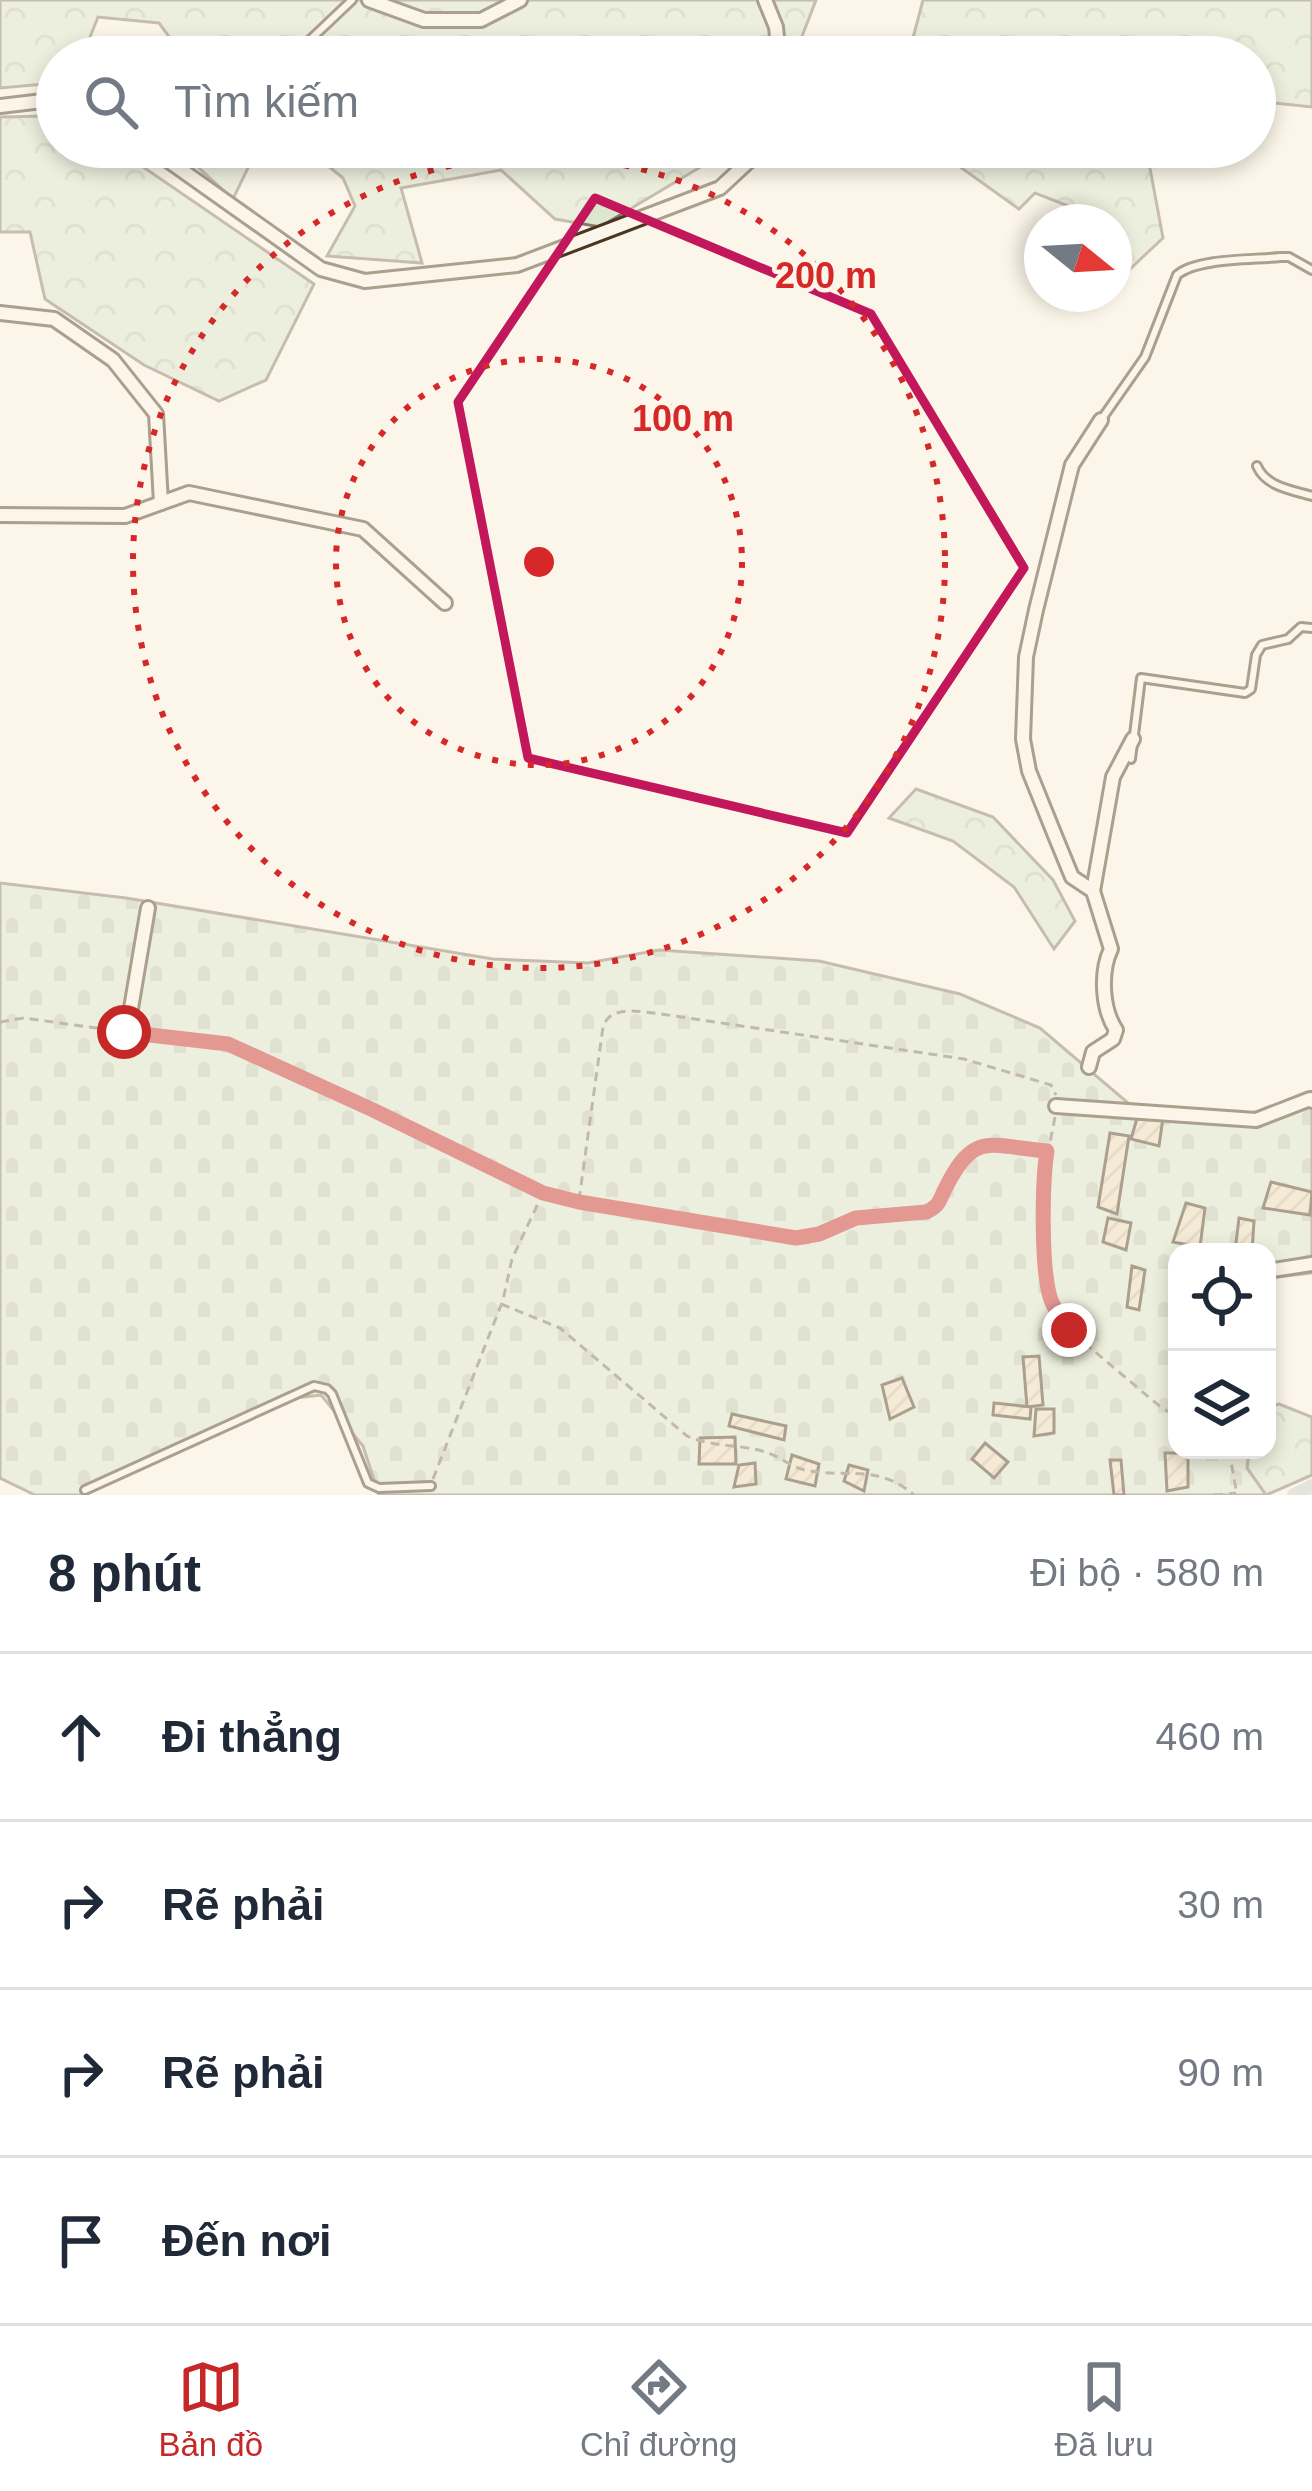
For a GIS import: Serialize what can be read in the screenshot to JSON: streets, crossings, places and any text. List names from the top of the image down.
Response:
{
  "north": "right",
  "page": {
    "search": "Tìm kiếm",
    "heading": ["8 phút", "Đi bộ · 580 m"],
    "list": [
      ["Đi thẳng", "460 m"],
      ["Rẽ phải", "30 m"],
      ["Rẽ phải", "90 m"],
      "Đến nơi"
    ],
    "nav": ["Bản đồ", "Chỉ đường", "Đã lưu"]
  },
  "rings": ["200 m", "100 m"]
}
